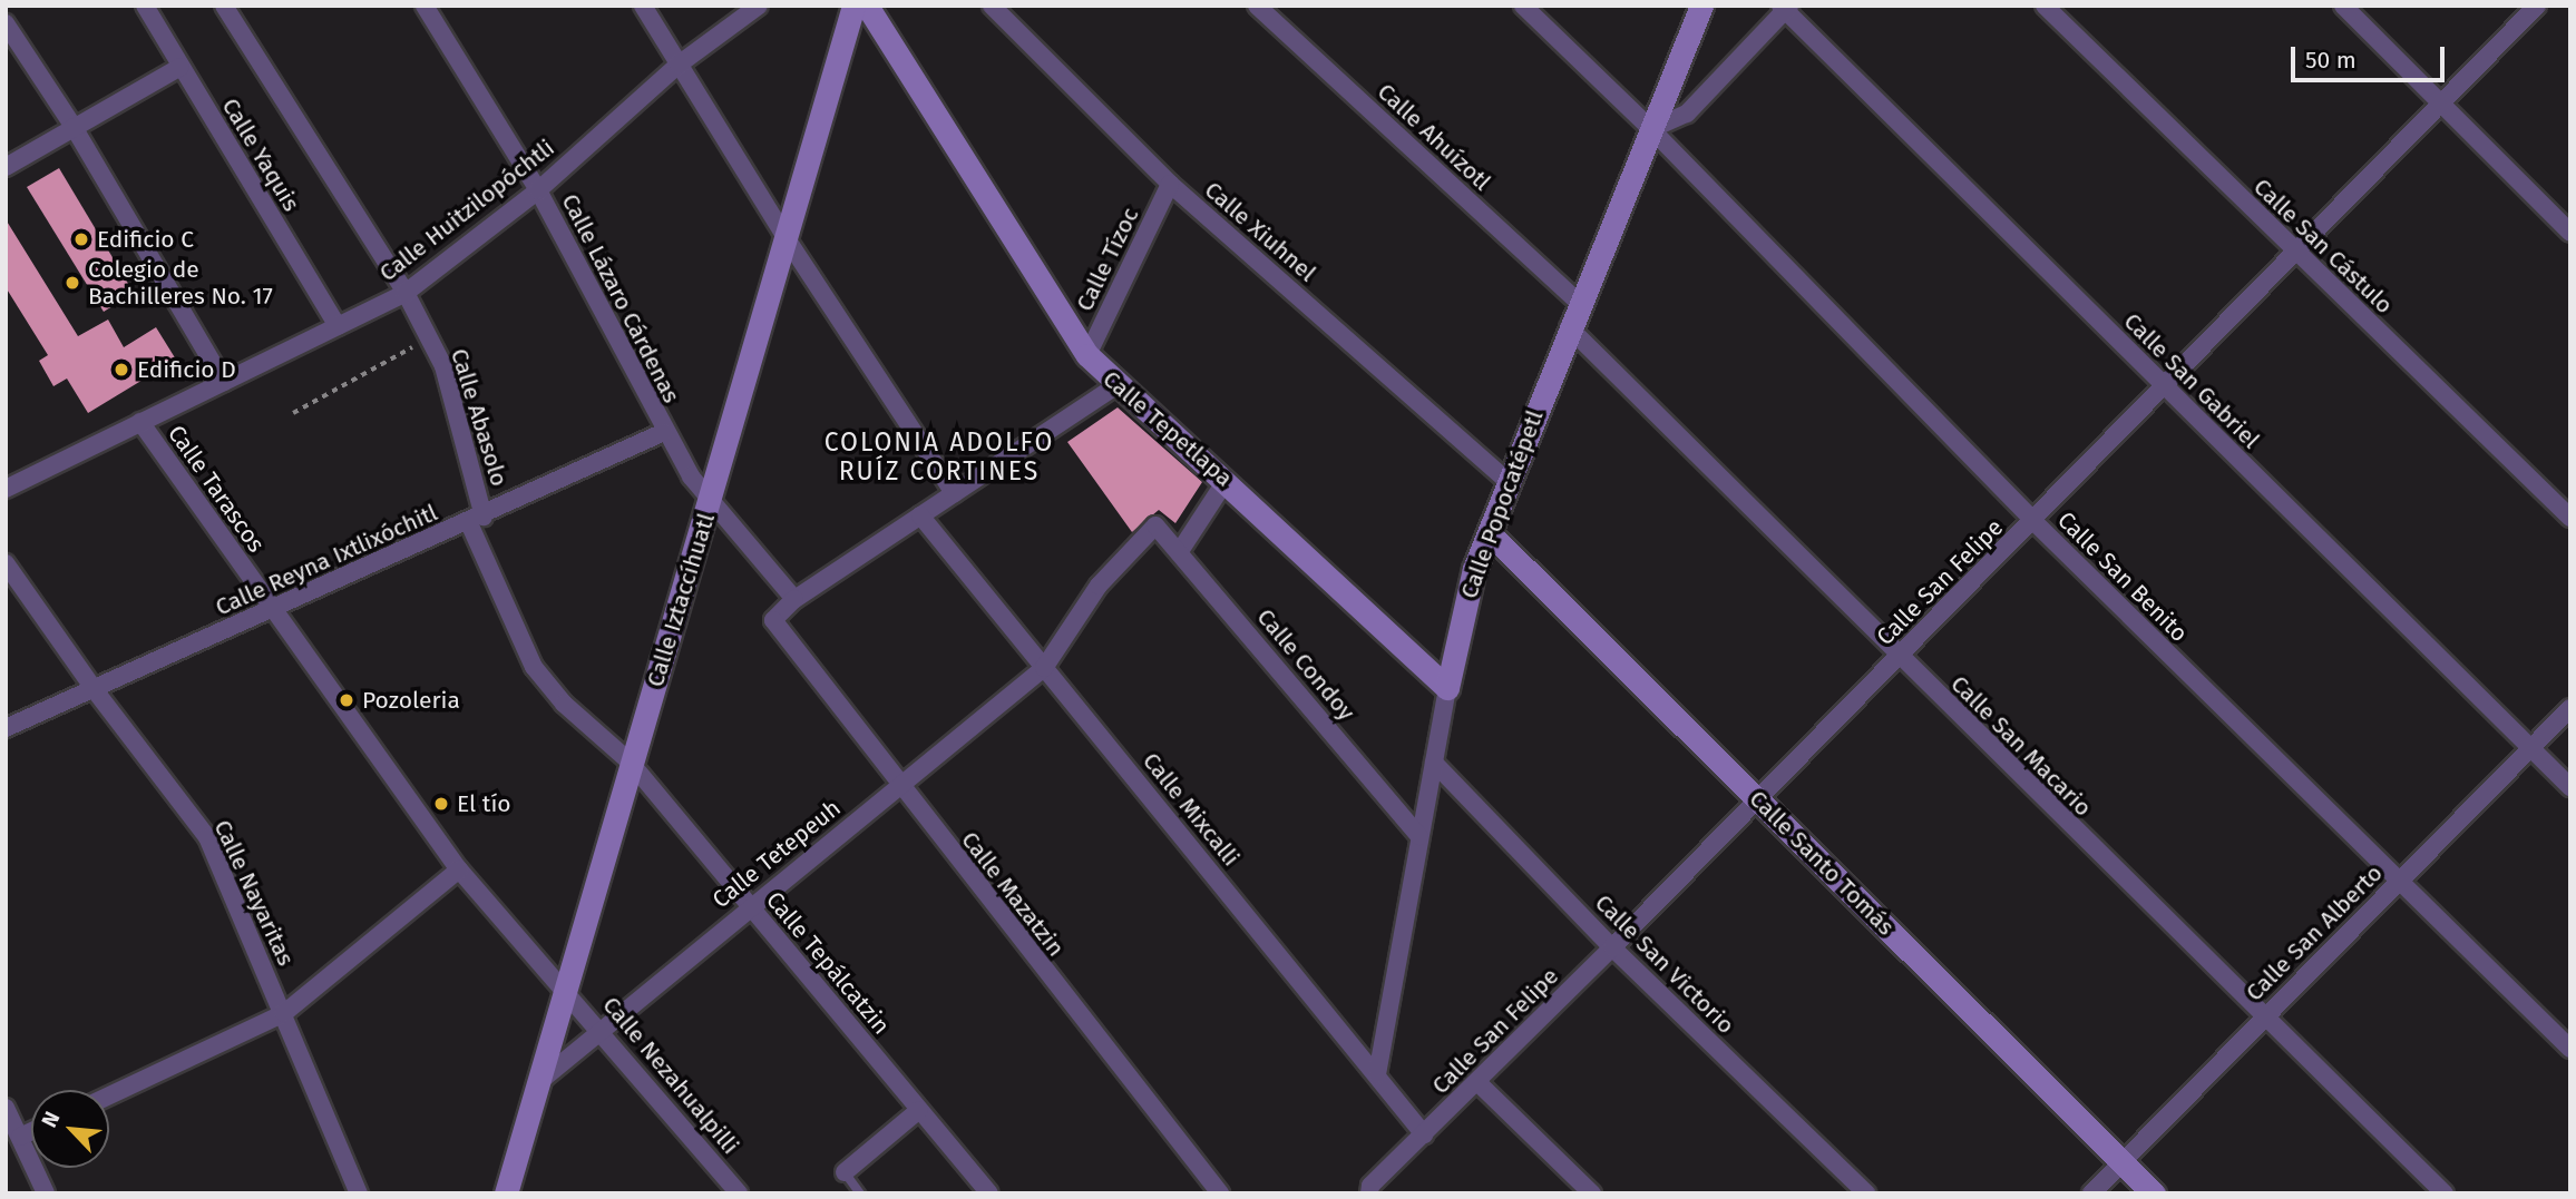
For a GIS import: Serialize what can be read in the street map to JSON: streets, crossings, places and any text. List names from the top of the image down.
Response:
{
  "streets": {
    "street": [
      "Calle Ahuízotl",
      "Calle Yaquis",
      "Calle Huitzilopóchtli",
      "Calle Xiuhnel",
      "Calle San Cástulo",
      "Calle Tízoc",
      "Calle Lázaro Cárdenas",
      "Calle San Gabriel",
      "Calle Abasolo",
      "Calle Tepetlapa",
      "Calle Tarascos",
      "Calle Popocatépetl",
      "Calle Reyna Ixtlixóchitl",
      "Calle San Benito",
      "Calle San Felipe",
      "Calle Iztaccíhuatl",
      "Calle Condoy",
      "Calle San Macario",
      "Calle Mixcalli",
      "Calle Tetepeuh",
      "Calle Santo Tomás",
      "Calle Nayaritas",
      "Calle Mazatzin",
      "Calle San Alberto",
      "Calle Tepálcatzin",
      "Calle San Victorio",
      "Calle Nezahualpilli"
    ]
  },
  "crossings": [
    ["Calle Ahuízotl", "Calle Popocatépetl"],
    ["Calle Yaquis", "Calle Huitzilopóchtli"],
    ["Calle Huitzilopóchtli", "Calle Lázaro Cárdenas"],
    ["Calle Huitzilopóchtli", "Calle Abasolo"],
    ["Calle Huitzilopóchtli", "Calle Tarascos"],
    ["Calle Xiuhnel", "Calle Tízoc"],
    ["Calle Xiuhnel", "Calle Popocatépetl"],
    ["Calle San Cástulo", "Calle San Felipe"],
    ["Calle Tízoc", "Calle Tepetlapa"],
    ["Calle Lázaro Cárdenas", "Calle Reyna Ixtlixóchitl"],
    ["Calle Lázaro Cárdenas", "Calle Iztaccíhuatl"],
    ["Calle Lázaro Cárdenas", "Calle Mazatzin"],
    ["Calle San Gabriel", "Calle San Felipe"],
    ["Calle San Gabriel", "Calle San Alberto"],
    ["Calle Abasolo", "Calle Reyna Ixtlixóchitl"],
    ["Calle Abasolo", "Calle Iztaccíhuatl"],
    ["Calle Abasolo", "Calle Tepálcatzin"],
    ["Calle Tepetlapa", "Calle Popocatépetl"],
    ["Calle Tarascos", "Calle Reyna Ixtlixóchitl"],
    ["Calle Tarascos", "Calle Iztaccíhuatl"],
    ["Calle Tarascos", "Calle Nezahualpilli"],
    ["Calle Popocatépetl", "Calle San Benito"],
    ["Calle Popocatépetl", "Calle Condoy"],
    ["Calle Popocatépetl", "Calle San Macario"],
    ["Calle Popocatépetl", "Calle Mixcalli"],
    ["Calle Popocatépetl", "Calle Santo Tomás"],
    ["Calle Popocatépetl", "Calle San Victorio"],
    ["Calle Reyna Ixtlixóchitl", "Calle Nayaritas"],
    ["Calle San Benito", "Calle San Felipe"],
    ["Calle San Benito", "Calle San Alberto"],
    ["Calle San Felipe", "Calle San Macario"],
    ["Calle San Felipe", "Calle Mixcalli"],
    ["Calle San Felipe", "Calle Santo Tomás"],
    ["Calle San Felipe", "Calle San Victorio"],
    ["Calle Iztaccíhuatl", "Calle Tetepeuh"],
    ["Calle Iztaccíhuatl", "Calle Tepálcatzin"],
    ["Calle Iztaccíhuatl", "Calle Nezahualpilli"],
    ["Calle Condoy", "Calle Tetepeuh"],
    ["Calle San Macario", "Calle San Alberto"],
    ["Calle Mixcalli", "Calle Tetepeuh"],
    ["Calle Tetepeuh", "Calle Mazatzin"],
    ["Calle Tetepeuh", "Calle Tepálcatzin"],
    ["Calle Tetepeuh", "Calle Nezahualpilli"],
    ["Calle Santo Tomás", "Calle San Alberto"]
  ],
  "districts": ["COLONIA ADOLFO RUÍZ CORTINES"],
  "places": [
    "Edificio C",
    "Colegio de Bachilleres No. 17",
    "Edificio D",
    "Pozoleria",
    "El tío"
  ],
  "scale_bar": "50 m",
  "north": "top left"
}
